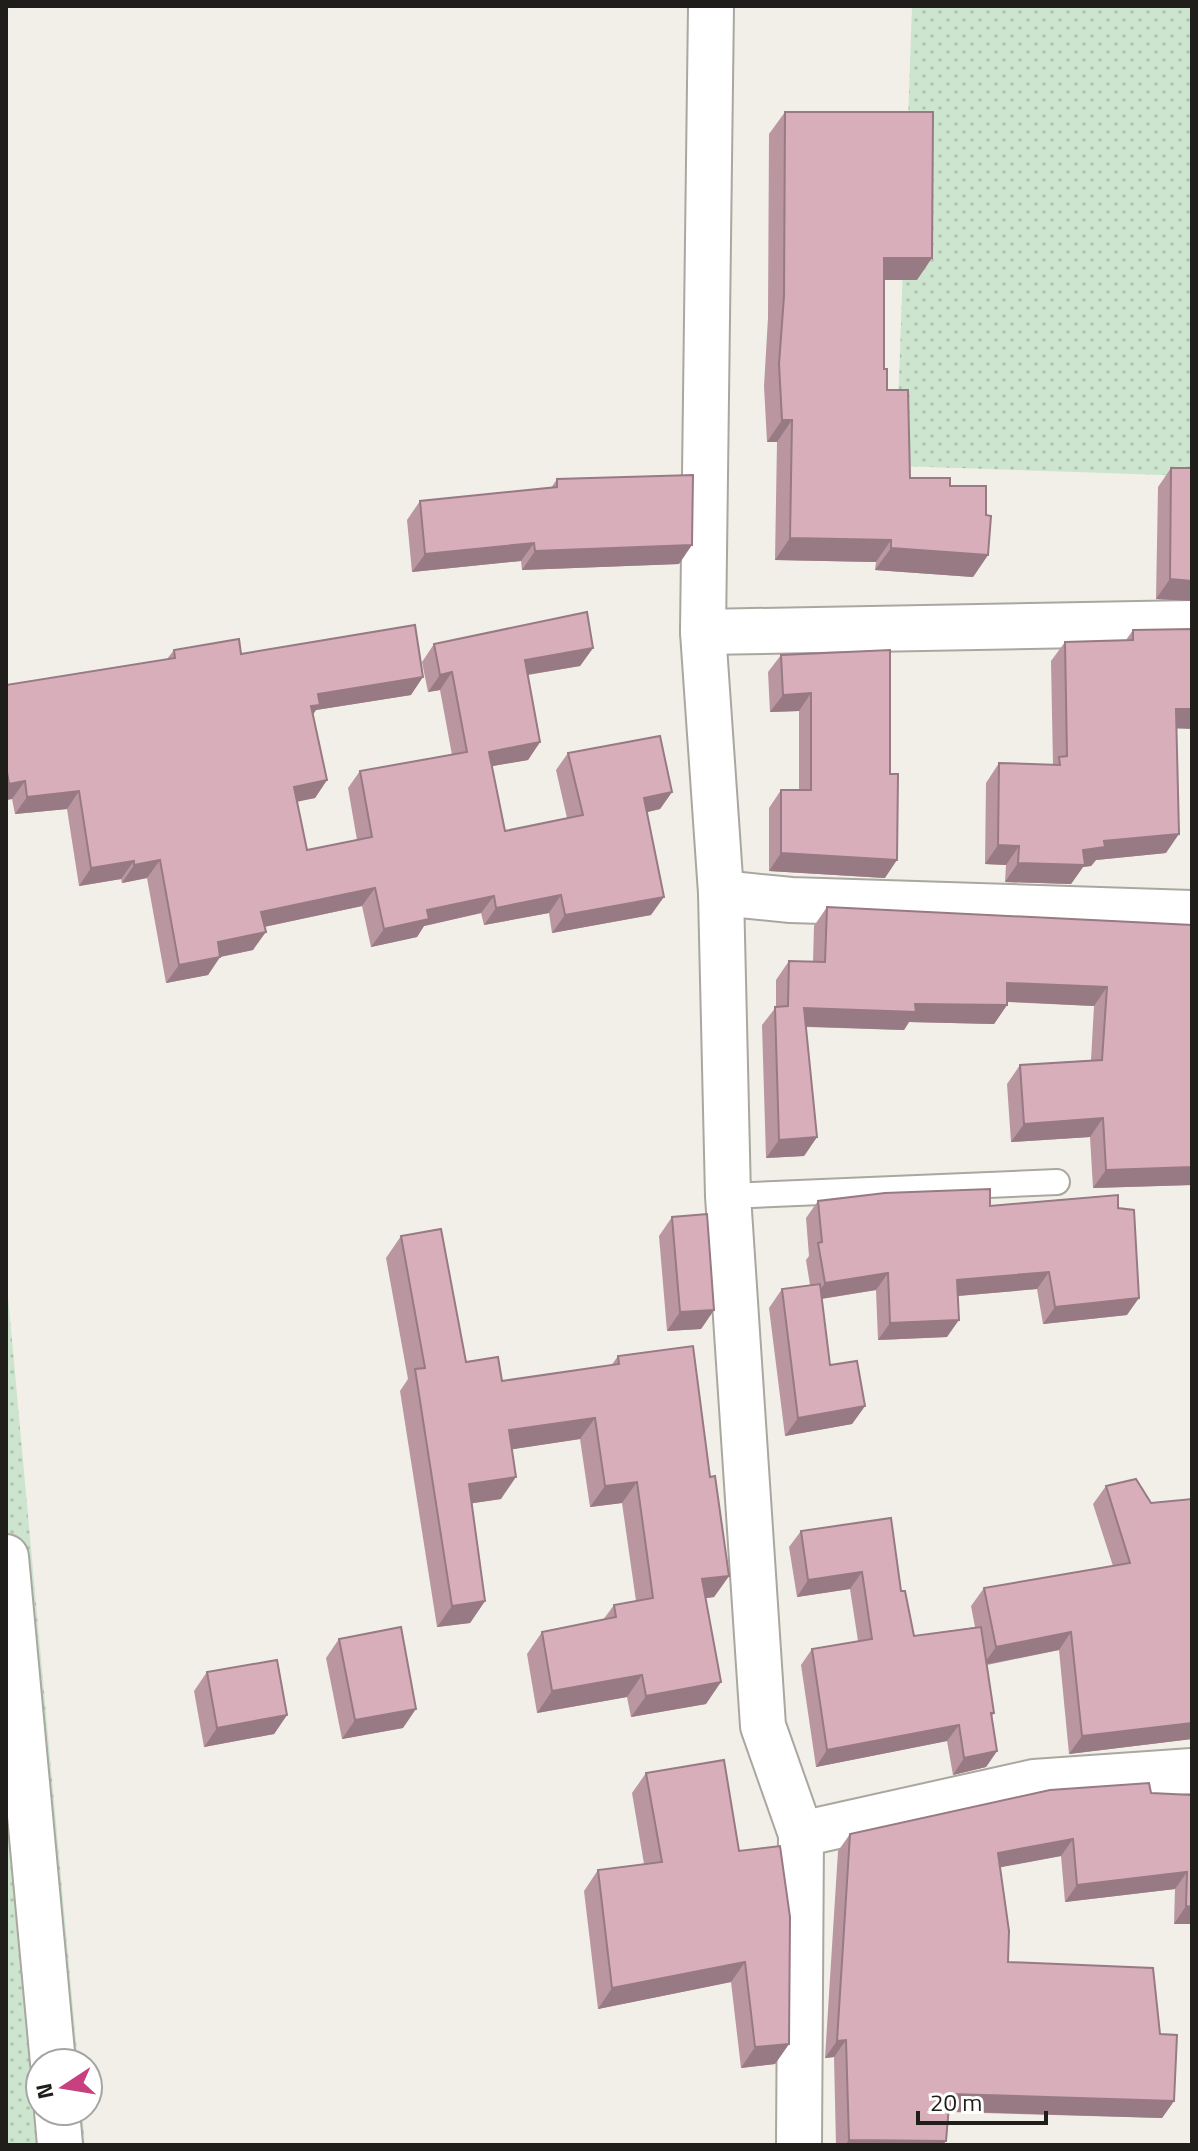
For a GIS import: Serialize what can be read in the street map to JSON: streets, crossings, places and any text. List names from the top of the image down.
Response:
{
  "scale_bar": "20 m",
  "north": "left"
}
